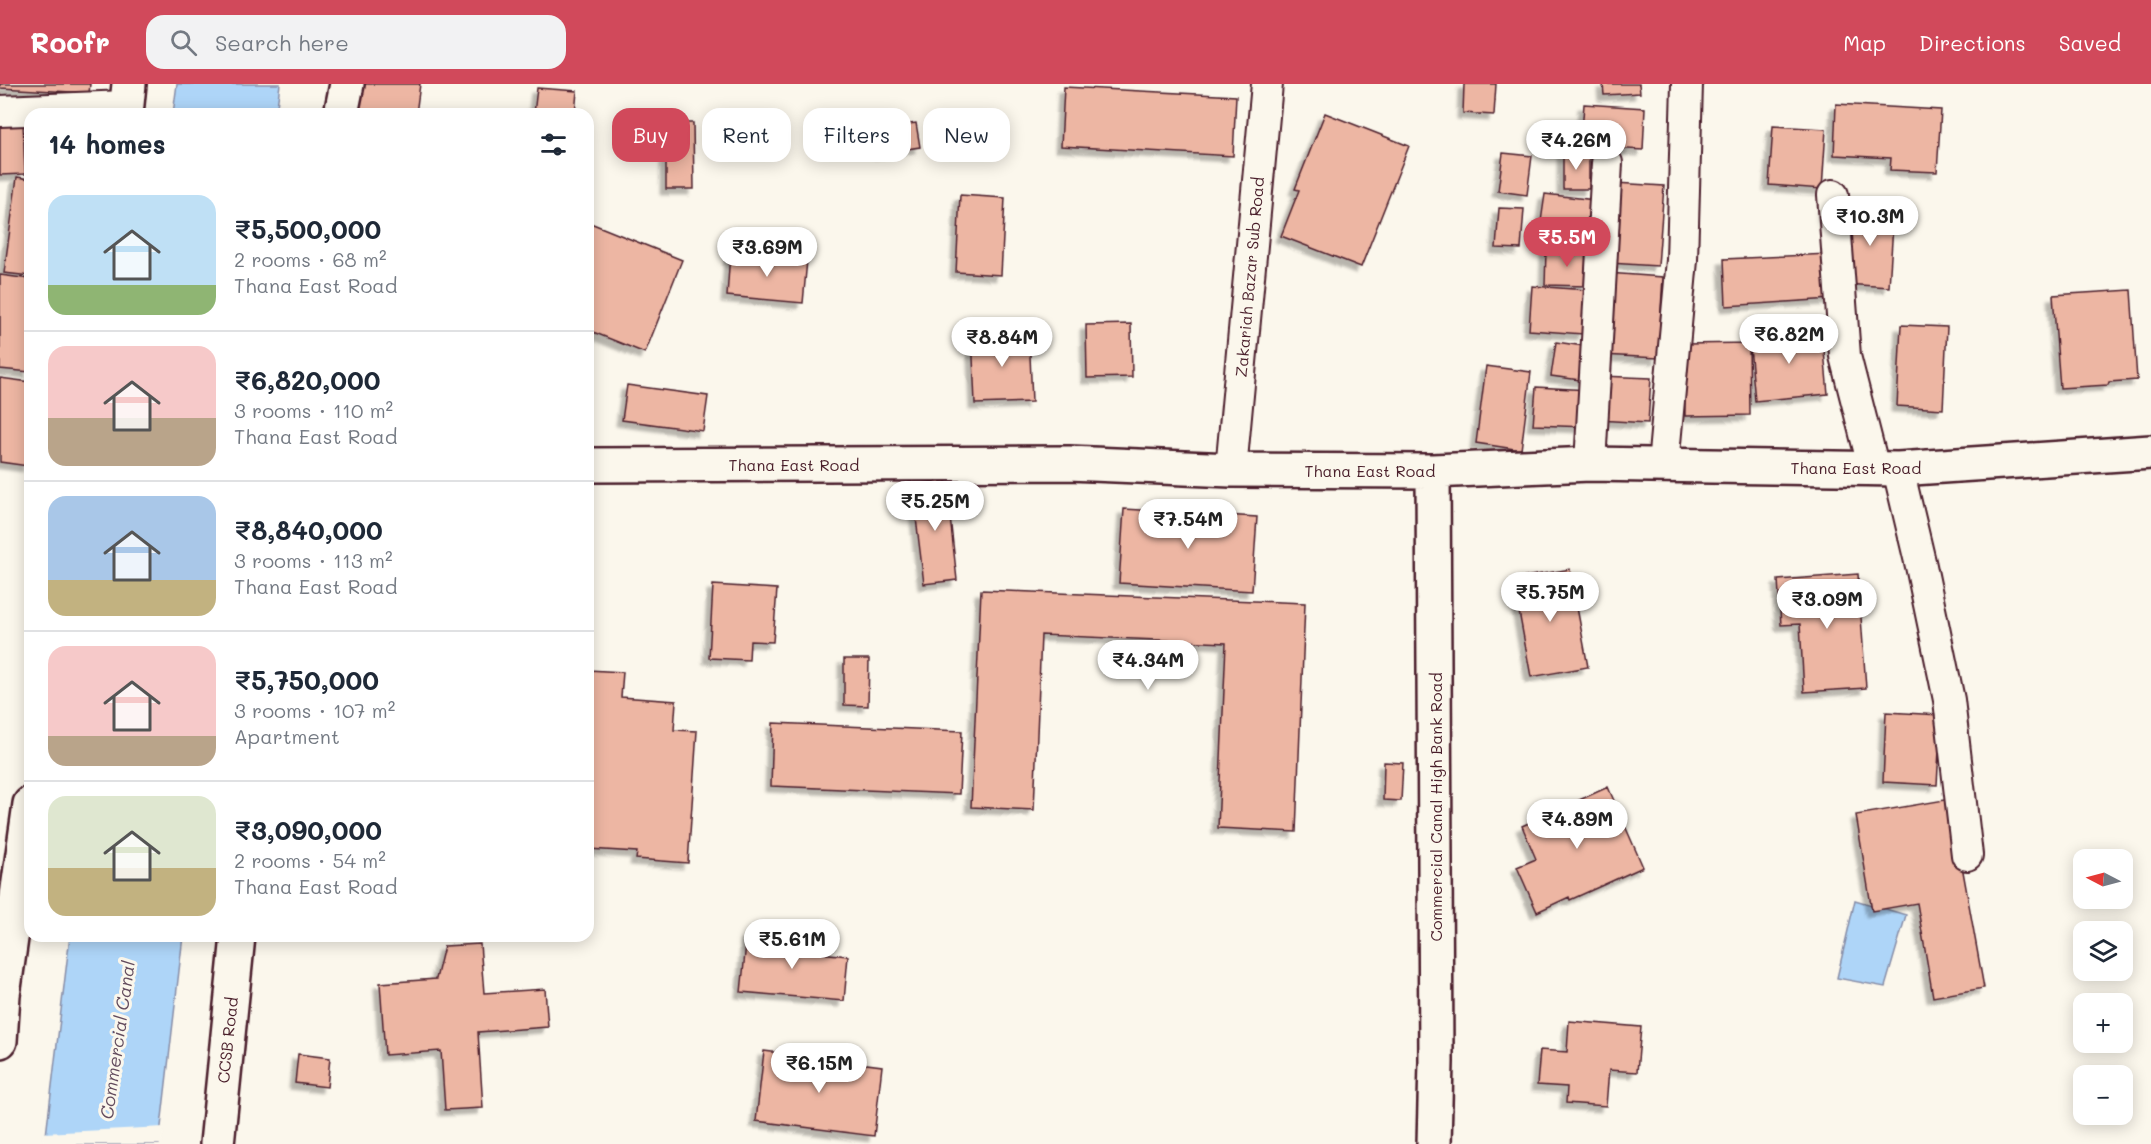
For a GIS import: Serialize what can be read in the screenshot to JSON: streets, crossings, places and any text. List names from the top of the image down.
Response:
{
  "streets": {
    "main road": ["Thana East Road", "Commercial Canal High Bank Road", "CCSB Road"],
    "street": ["Zakariah Bazar Sub Road"]
  },
  "crossings": [
    ["Zakariah Bazar Sub Road", "Thana East Road"],
    ["Thana East Road", "Commercial Canal High Bank Road"]
  ],
  "water": ["Commercial Canal"],
  "north": "left",
  "page": {
    "header": "Roofr",
    "search": "Search here",
    "nav": ["Map", "Directions", "Saved"],
    "chip": [
      "Buy",
      "Rent",
      "Filters",
      "New"
    ],
    "heading": "14 homes",
    "price": [
      "₹4.26M",
      "₹10.3M",
      "₹5.5M",
      "₹3.69M",
      "₹6.82M",
      "₹8.84M",
      "₹5.25M",
      "₹7.54M",
      "₹5.75M",
      "₹3.09M",
      "₹4.34M",
      "₹4.89M",
      "₹5.61M",
      "₹6.15M"
    ],
    "list": [
      {
        "name": "₹5,500,000",
        "note": "2 rooms · 68 m² · Thana East Road"
      },
      {
        "name": "₹6,820,000",
        "note": "3 rooms · 110 m² · Thana East Road"
      },
      {
        "name": "₹8,840,000",
        "note": "3 rooms · 113 m² · Thana East Road"
      },
      {
        "name": "₹5,750,000",
        "note": "3 rooms · 107 m² · Apartment"
      },
      {
        "name": "₹3,090,000",
        "note": "2 rooms · 54 m² · Thana East Road"
      }
    ],
    "map_buttons": ["+", "−"]
  }
}
